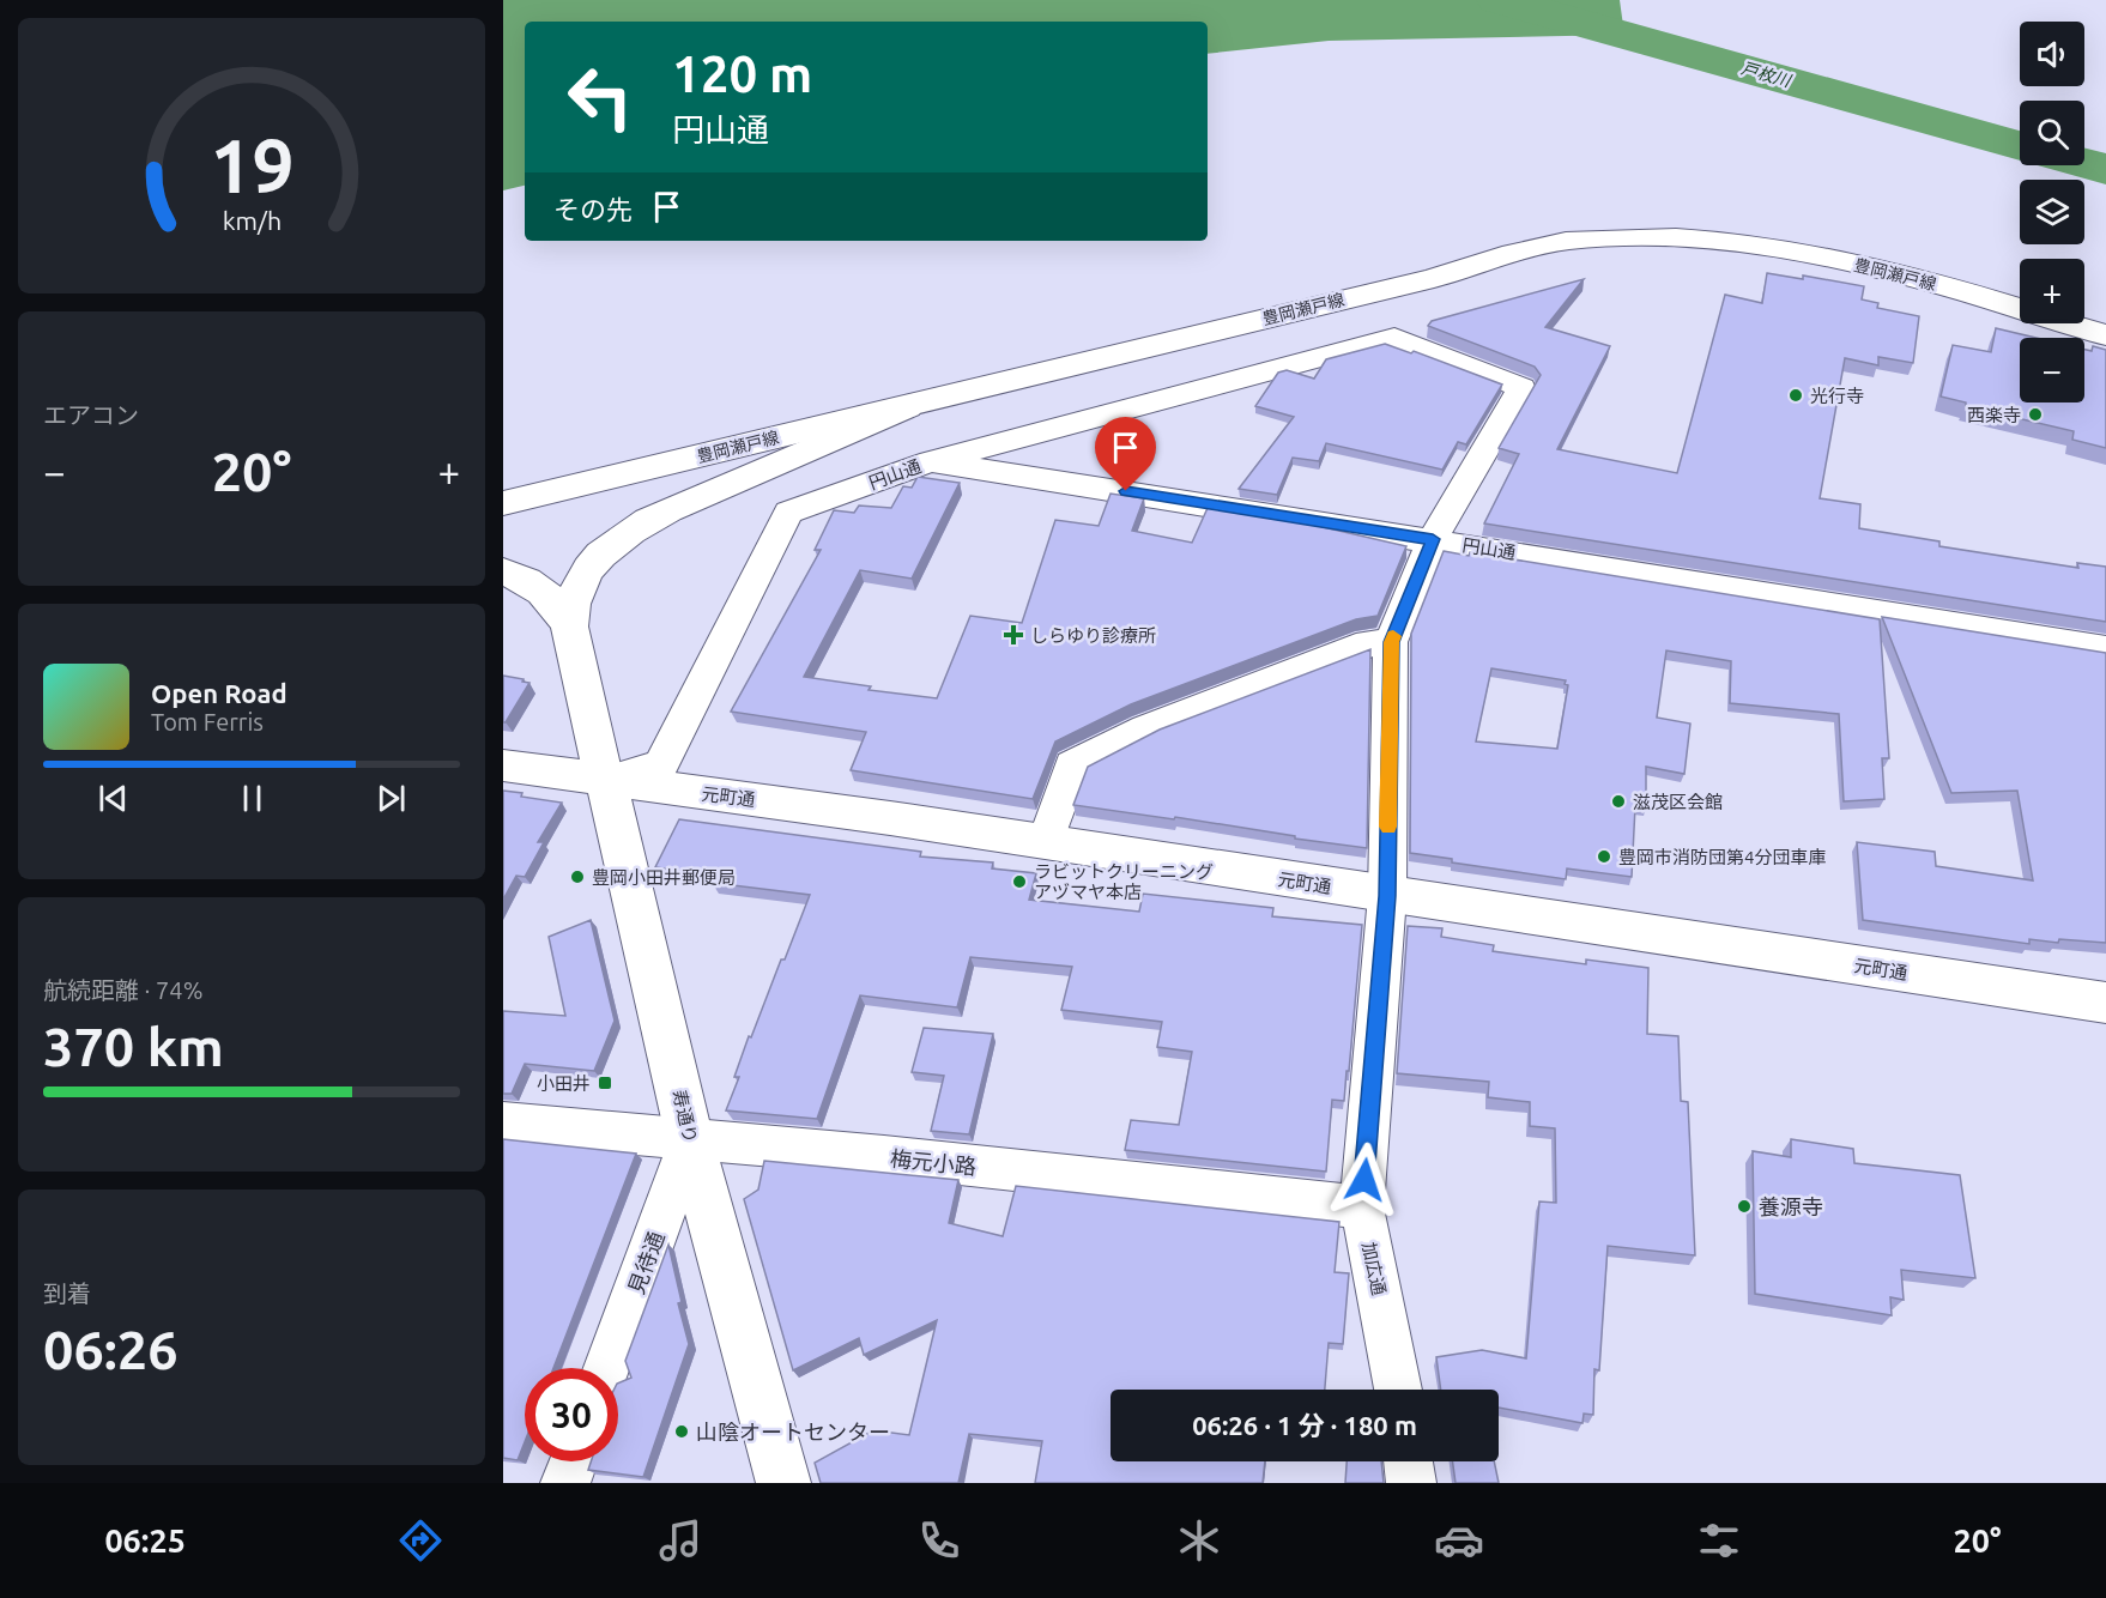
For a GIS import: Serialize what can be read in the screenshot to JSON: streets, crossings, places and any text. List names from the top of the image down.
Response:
{
  "streets": {
    "street": [
      "豊岡瀬戸線",
      "円山通",
      "元町通",
      "寿通り",
      "梅元小路",
      "見待通",
      "加広通"
    ]
  },
  "crossings": [
    ["円山通", "元町通"],
    ["円山通", "寿通り"],
    ["円山通", "加広通"],
    ["元町通", "寿通り"],
    ["元町通", "加広通"],
    ["寿通り", "梅元小路"],
    ["寿通り", "見待通"],
    ["梅元小路", "見待通"],
    ["梅元小路", "加広通"]
  ],
  "water": ["戸枚川"],
  "places": {
    "other": [
      "光行寺",
      "西楽寺",
      "滋茂区会館",
      "豊岡市消防団第4分団車庫",
      "豊岡小田井郵便局",
      "ラビットクリーニング アヅマヤ本店",
      "養源寺",
      "山陰オートセンター"
    ],
    "health": ["しらゆり診療所"],
    "transit": ["小田井"]
  },
  "page": {
    "map_buttons": ["+", "−"],
    "turn": ["120 m", "円山通"],
    "then": "その先",
    "tile": [
      "エアコン",
      ["航続距離 · 74%", "370 km"],
      ["到着", "06:26"]
    ],
    "heat": ["−", "20°", "+"],
    "song": ["Open Road", "Tom Ferris"],
    "limit": "30",
    "trip": "06:26 · 1 分 · 180 m",
    "tabs": ["06:25", "20°"],
    "gauge": ["19", "km/h"]
  }
}
